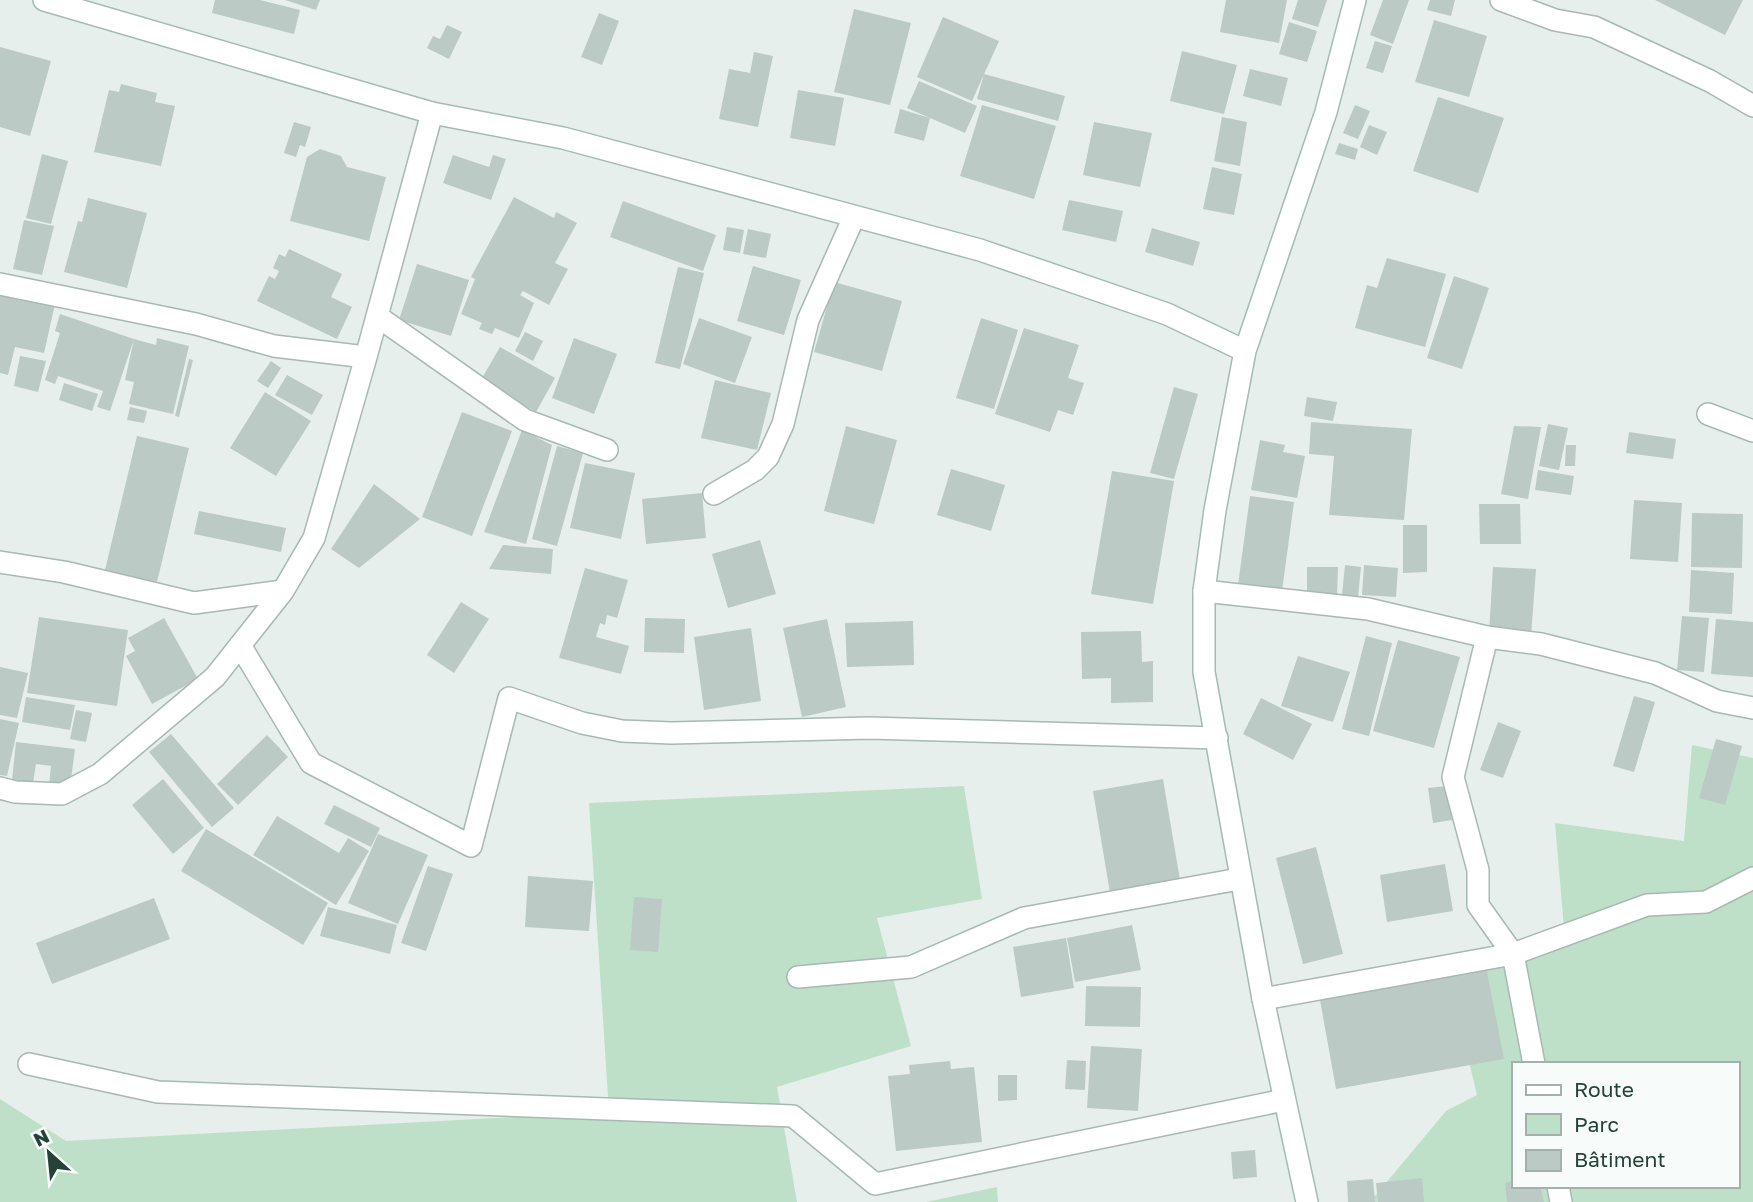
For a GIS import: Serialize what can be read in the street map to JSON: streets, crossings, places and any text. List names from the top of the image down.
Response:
{
  "legend": ["Route", "Parc", "Bâtiment"],
  "north": "top left"
}
